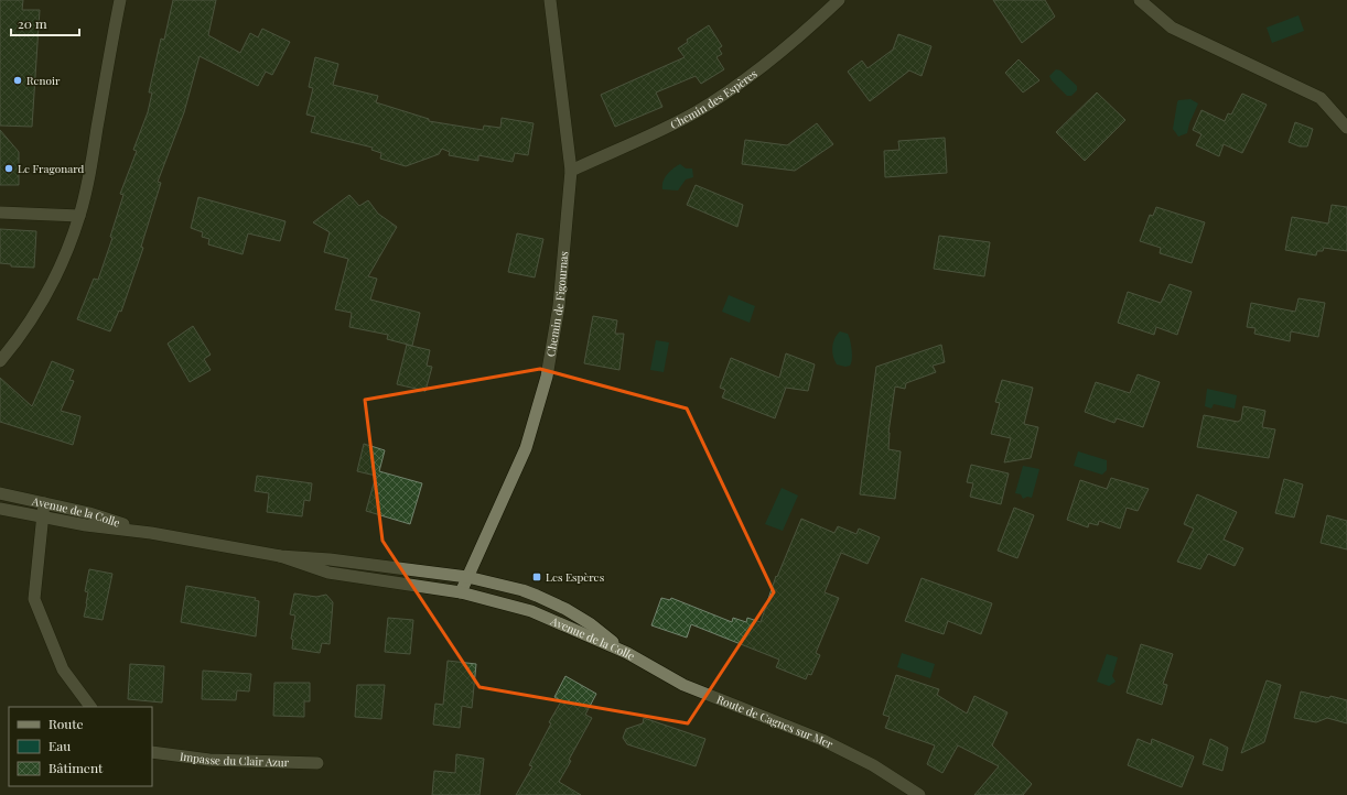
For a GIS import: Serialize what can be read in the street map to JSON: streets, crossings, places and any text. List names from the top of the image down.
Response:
{
  "streets": {
    "street": [
      "Chemin des Espères",
      "Chemin de Figournas",
      "Avenue de la Colle",
      "Route de Cagnes sur Mer",
      "Impasse du Clair Azur"
    ]
  },
  "crossings": [
    ["Chemin des Espères", "Chemin de Figournas"],
    ["Chemin de Figournas", "Avenue de la Colle"],
    ["Avenue de la Colle", "Route de Cagnes sur Mer"]
  ],
  "places": {
    "other": ["Renoir", "Le Fragonard"],
    "transit": ["Les Espères"]
  },
  "legend": ["Route", "Eau", "Bâtiment"],
  "scale_bar": "20 m"
}
